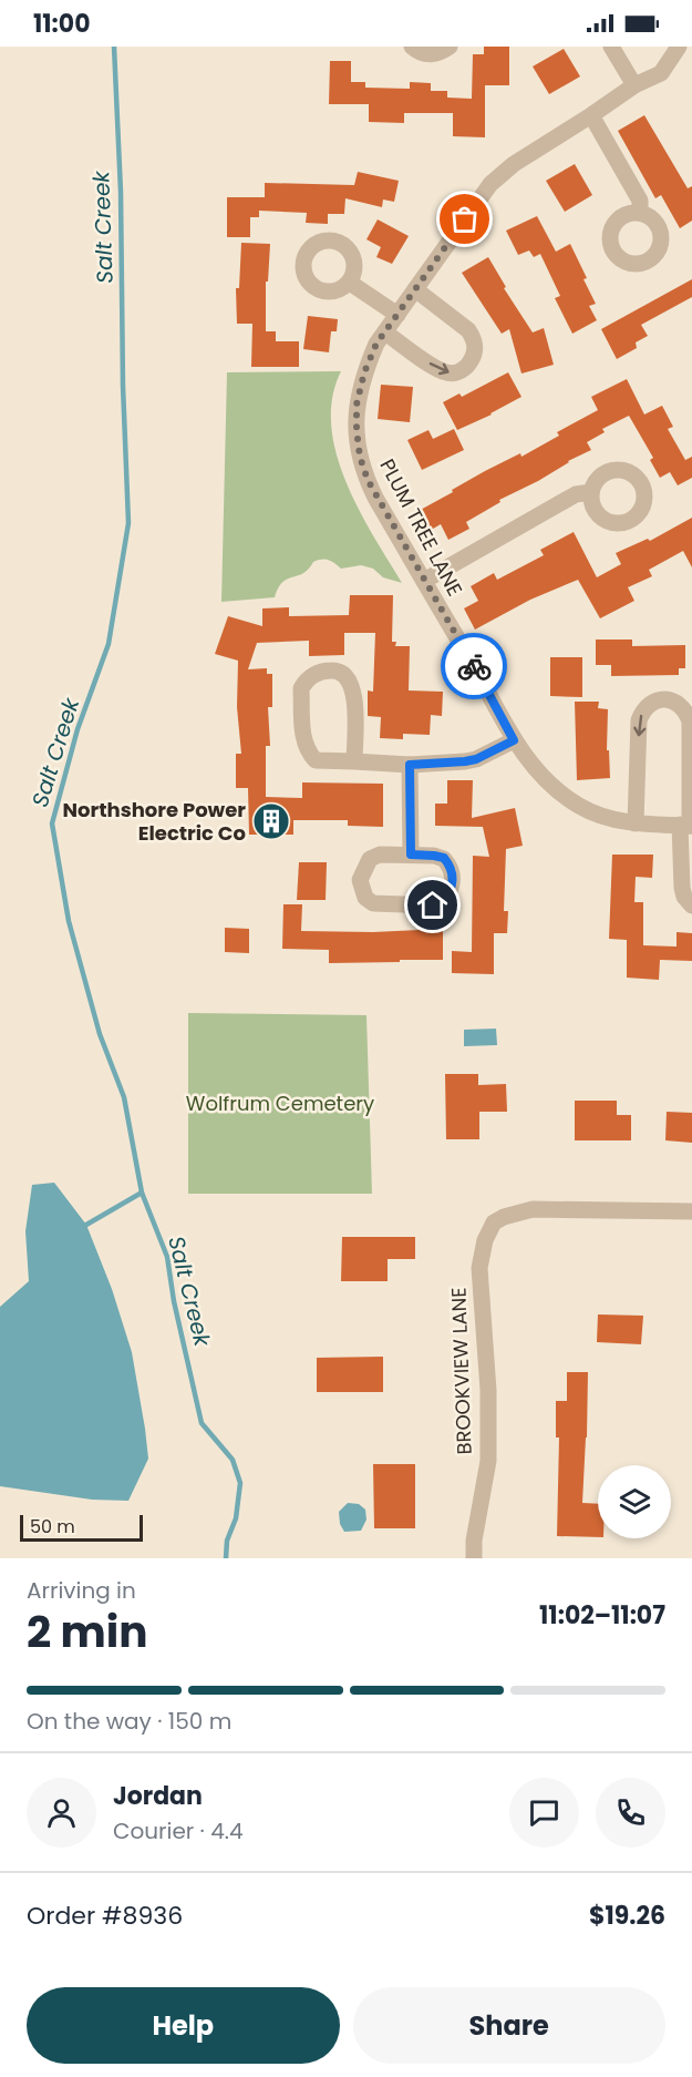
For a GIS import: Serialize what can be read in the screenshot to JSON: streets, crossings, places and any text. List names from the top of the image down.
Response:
{
  "streets": {
    "street": ["PLUM TREE LANE", "BROOKVIEW LANE"]
  },
  "water": ["Salt Creek"],
  "parks": ["Wolfrum Cemetery"],
  "places": {
    "building": ["Northshore Power Electric Co"]
  },
  "scale_bar": "50 m",
  "page": {
    "status": "11:00",
    "scale": "50 m",
    "heading": ["2 min", "Arriving in", "11:02–11:07"],
    "panel": [
      "Jordan",
      "Courier · 4.4",
      "Order #8936",
      "$19.26"
    ],
    "bar": "On the way · 150 m",
    "buttons": ["Help", "Share"]
  }
}
